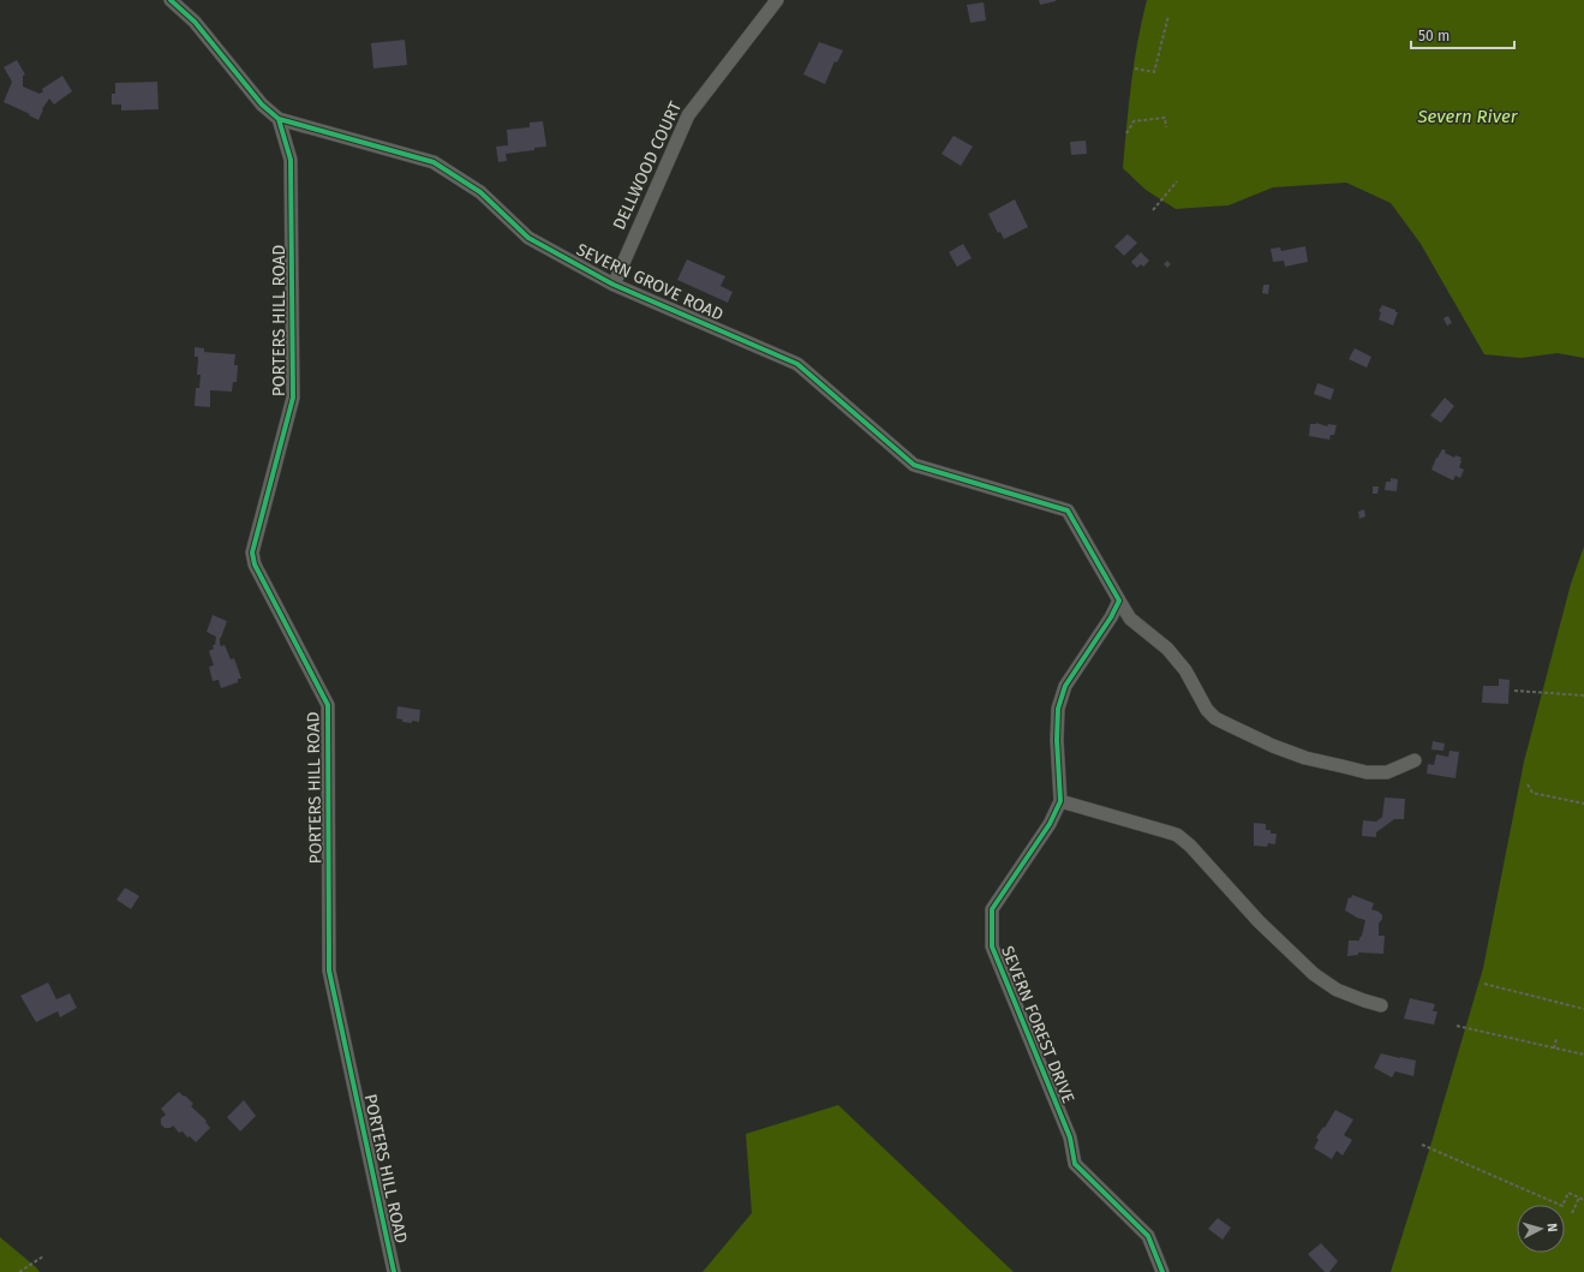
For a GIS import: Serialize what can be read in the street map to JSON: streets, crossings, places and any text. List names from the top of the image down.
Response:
{
  "streets": {
    "street": [
      "DELLWOOD COURT",
      "SEVERN GROVE ROAD",
      "PORTERS HILL ROAD",
      "SEVERN FOREST DRIVE"
    ]
  },
  "crossings": [
    ["DELLWOOD COURT", "SEVERN GROVE ROAD"],
    ["SEVERN GROVE ROAD", "PORTERS HILL ROAD"],
    ["SEVERN GROVE ROAD", "SEVERN FOREST DRIVE"]
  ],
  "water": ["Severn River"],
  "scale_bar": "50 m",
  "north": "right"
}
